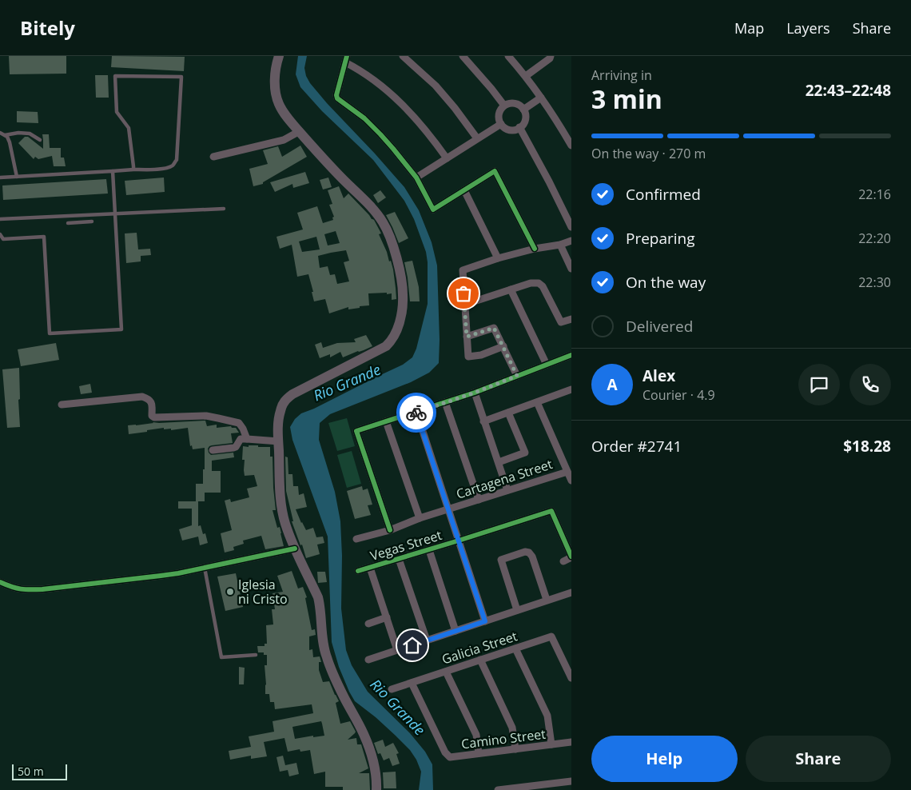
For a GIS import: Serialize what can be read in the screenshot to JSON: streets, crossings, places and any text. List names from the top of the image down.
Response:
{
  "streets": {
    "street": [
      "Cartagena Street",
      "Vegas Street",
      "Galicia Street",
      "Camino Street"
    ]
  },
  "crossings": [
    ["Galicia Street", "Camino Street"]
  ],
  "water": ["Rio Grande"],
  "places": ["Iglesia ni Cristo"],
  "scale_bar": "50 m",
  "page": {
    "header": "Bitely",
    "nav": ["Map", "Layers", "Share"],
    "heading": ["3 min", "Arriving in", "22:43–22:48"],
    "panel": [
      "Alex",
      "Courier · 4.9",
      "Order #2741",
      "$18.28"
    ],
    "bar": "On the way · 270 m",
    "list": [
      ["Confirmed", "22:16"],
      ["Preparing", "22:20"],
      ["On the way", "22:30"],
      "Delivered"
    ],
    "round": "A",
    "buttons": ["Help", "Share"],
    "scale": "50 m"
  }
}
